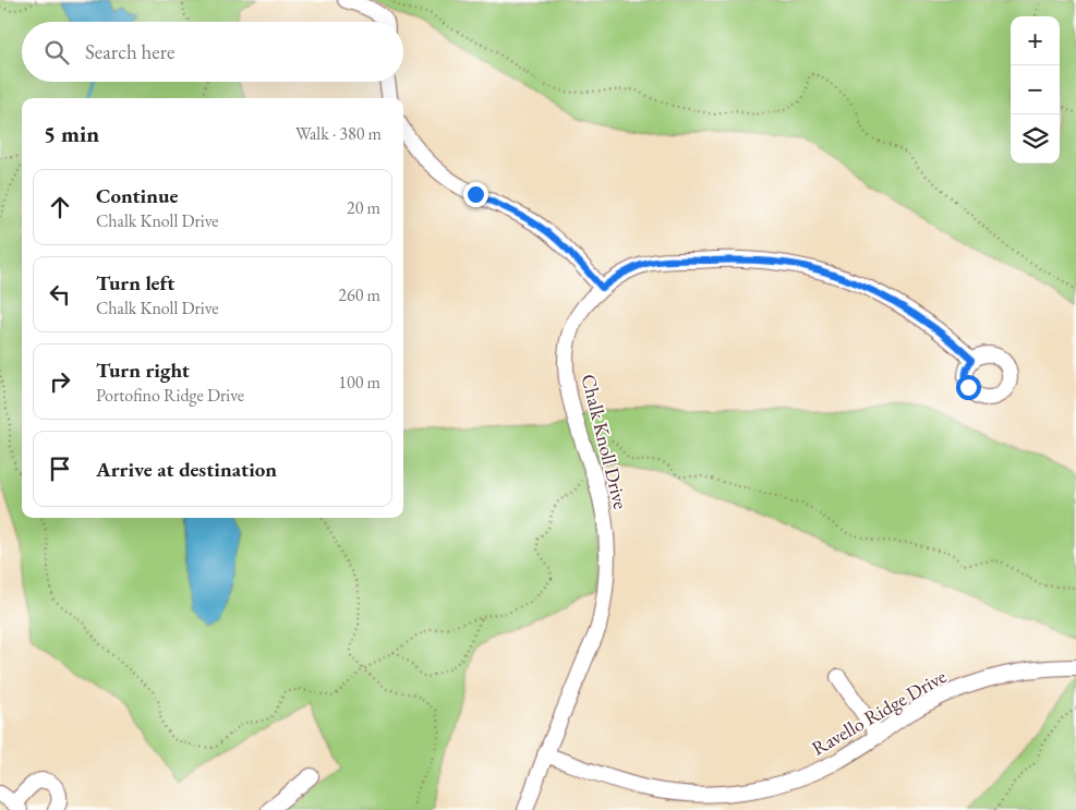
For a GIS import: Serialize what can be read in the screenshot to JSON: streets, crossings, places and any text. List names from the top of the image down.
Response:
{
  "streets": {
    "street": ["Chalk Knoll Drive", "Ravello Ridge Drive"]
  },
  "crossings": [
    ["Chalk Knoll Drive", "Ravello Ridge Drive"]
  ],
  "page": {
    "map_buttons": ["+", "−"],
    "search": "Search here",
    "heading": ["5 min", "Walk · 380 m"],
    "list": [
      ["Continue", "Chalk Knoll Drive", "20 m"],
      ["Turn left", "Chalk Knoll Drive", "260 m"],
      ["Turn right", "Portofino Ridge Drive", "100 m"],
      "Arrive at destination"
    ]
  }
}
